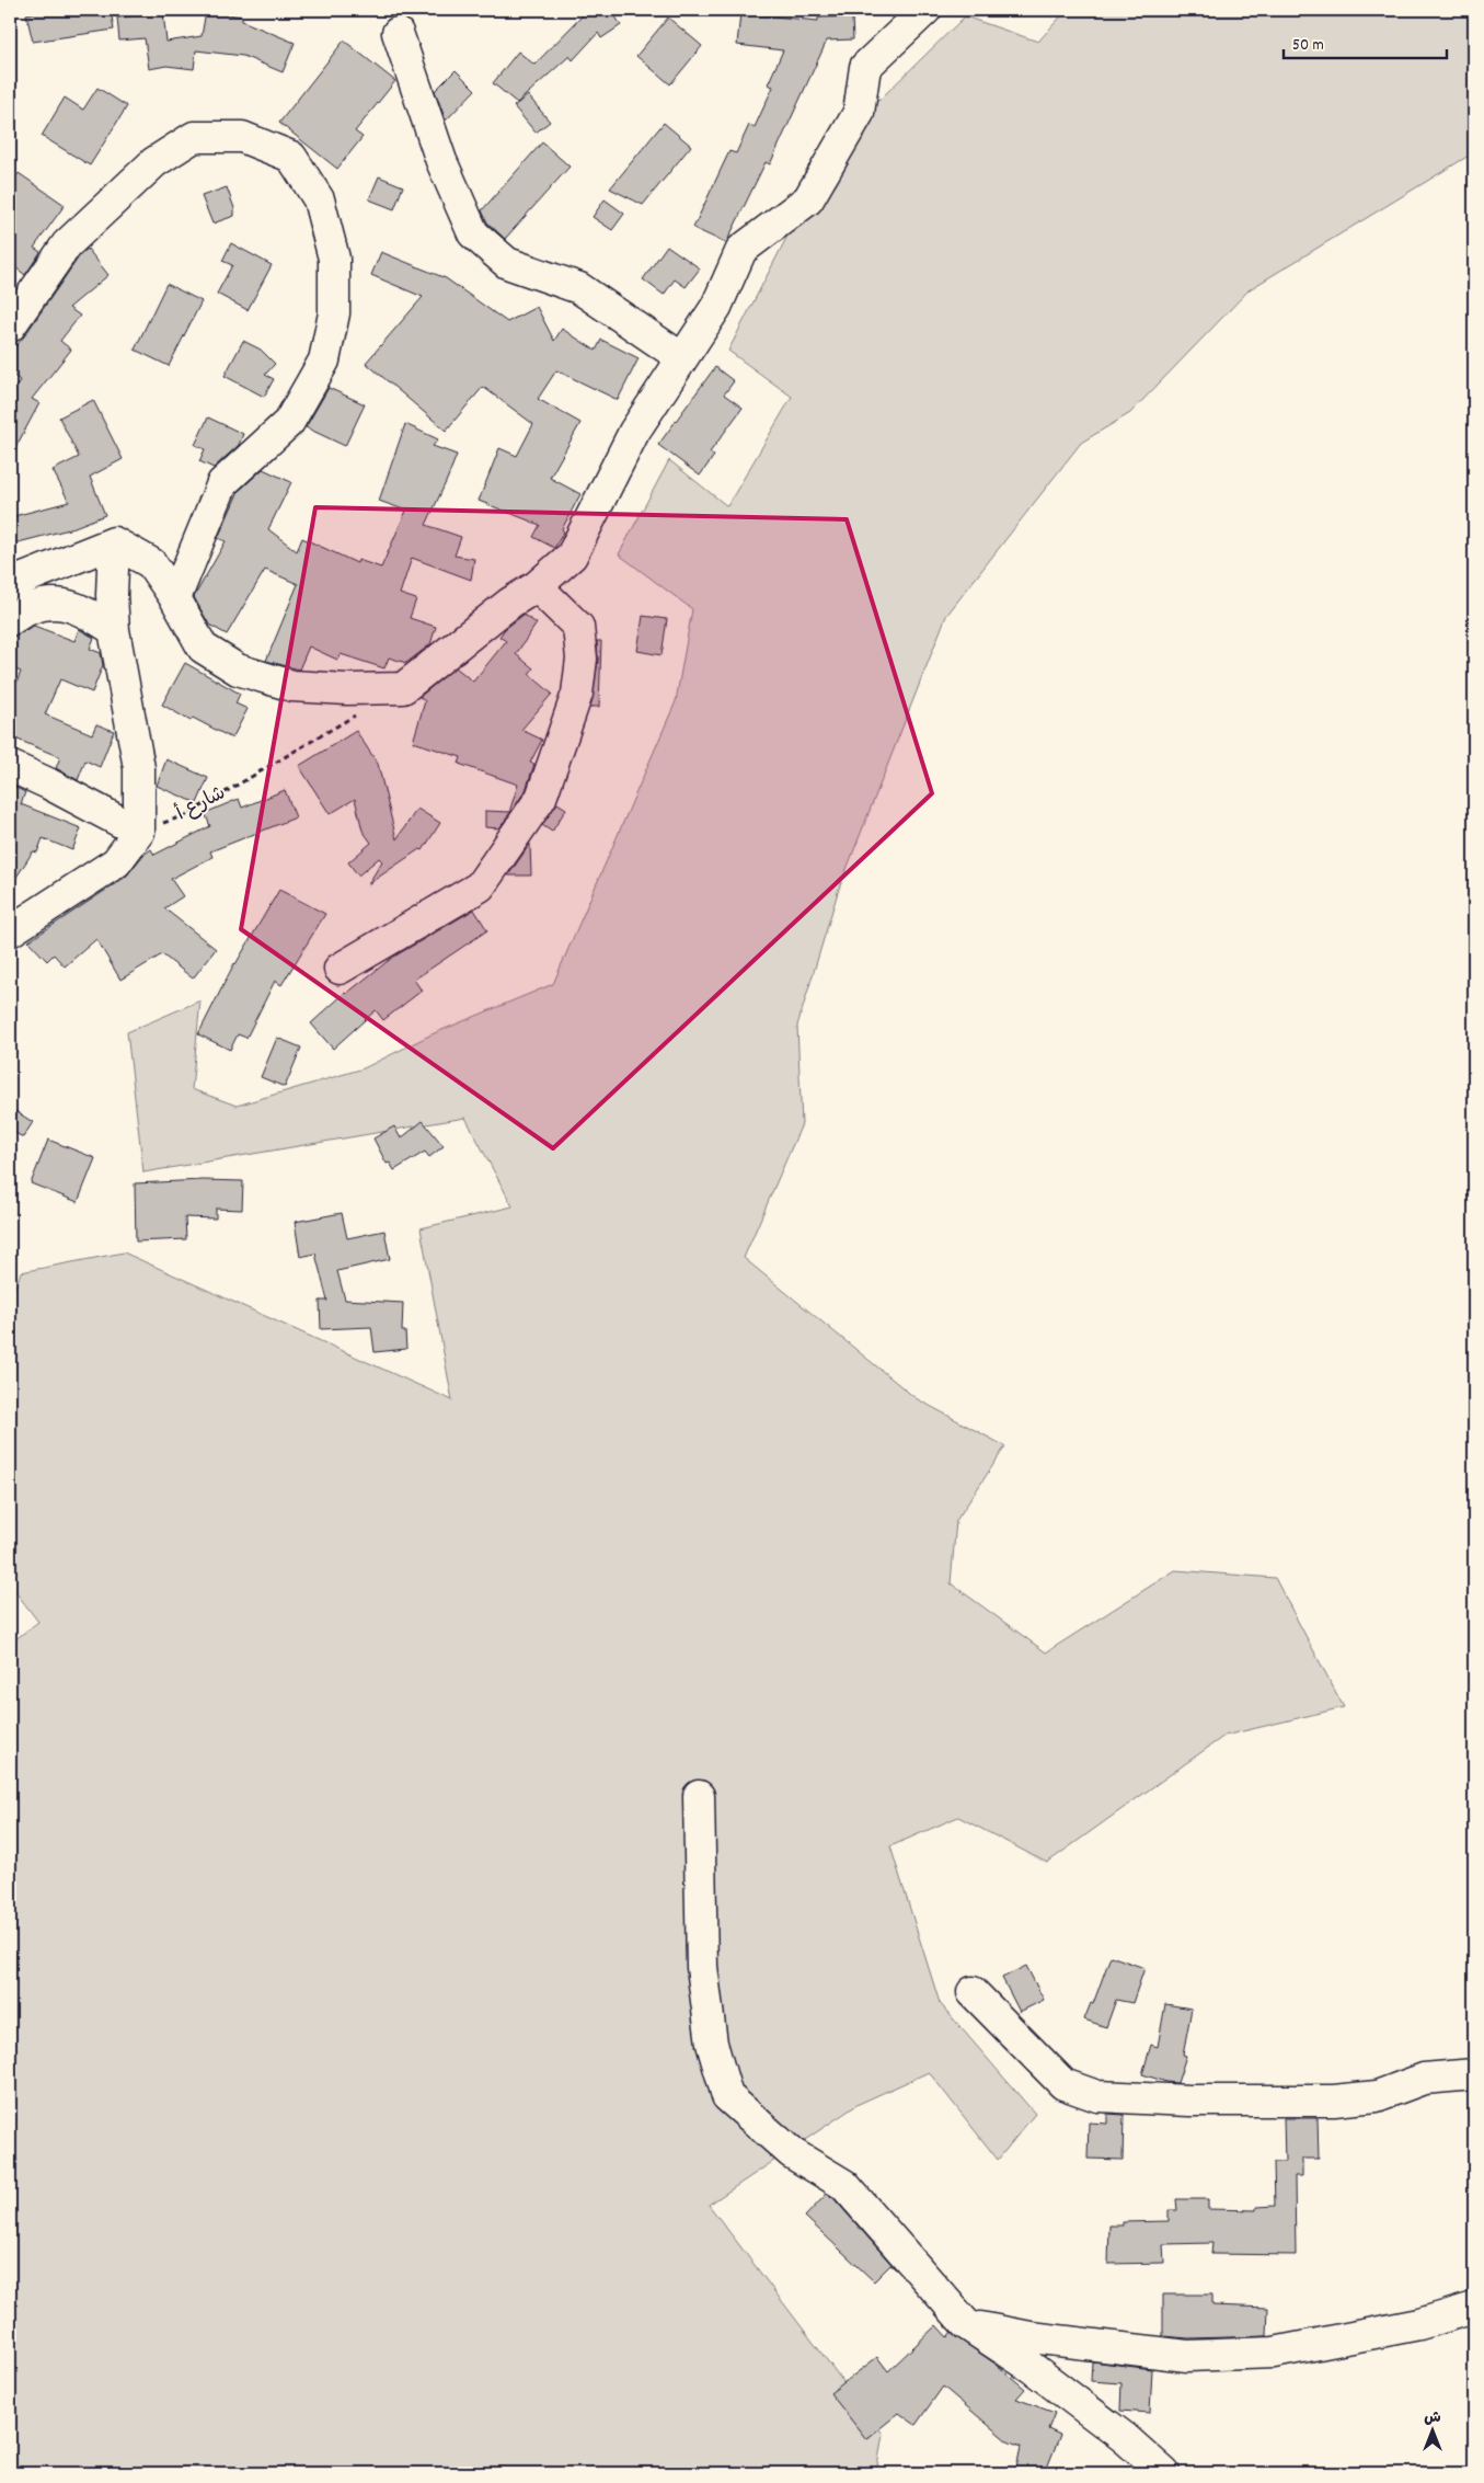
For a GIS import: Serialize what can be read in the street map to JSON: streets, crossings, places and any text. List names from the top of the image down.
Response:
{
  "streets": {
    "path": ["شارع أ"]
  },
  "scale_bar": "50 m",
  "north": "top"
}
